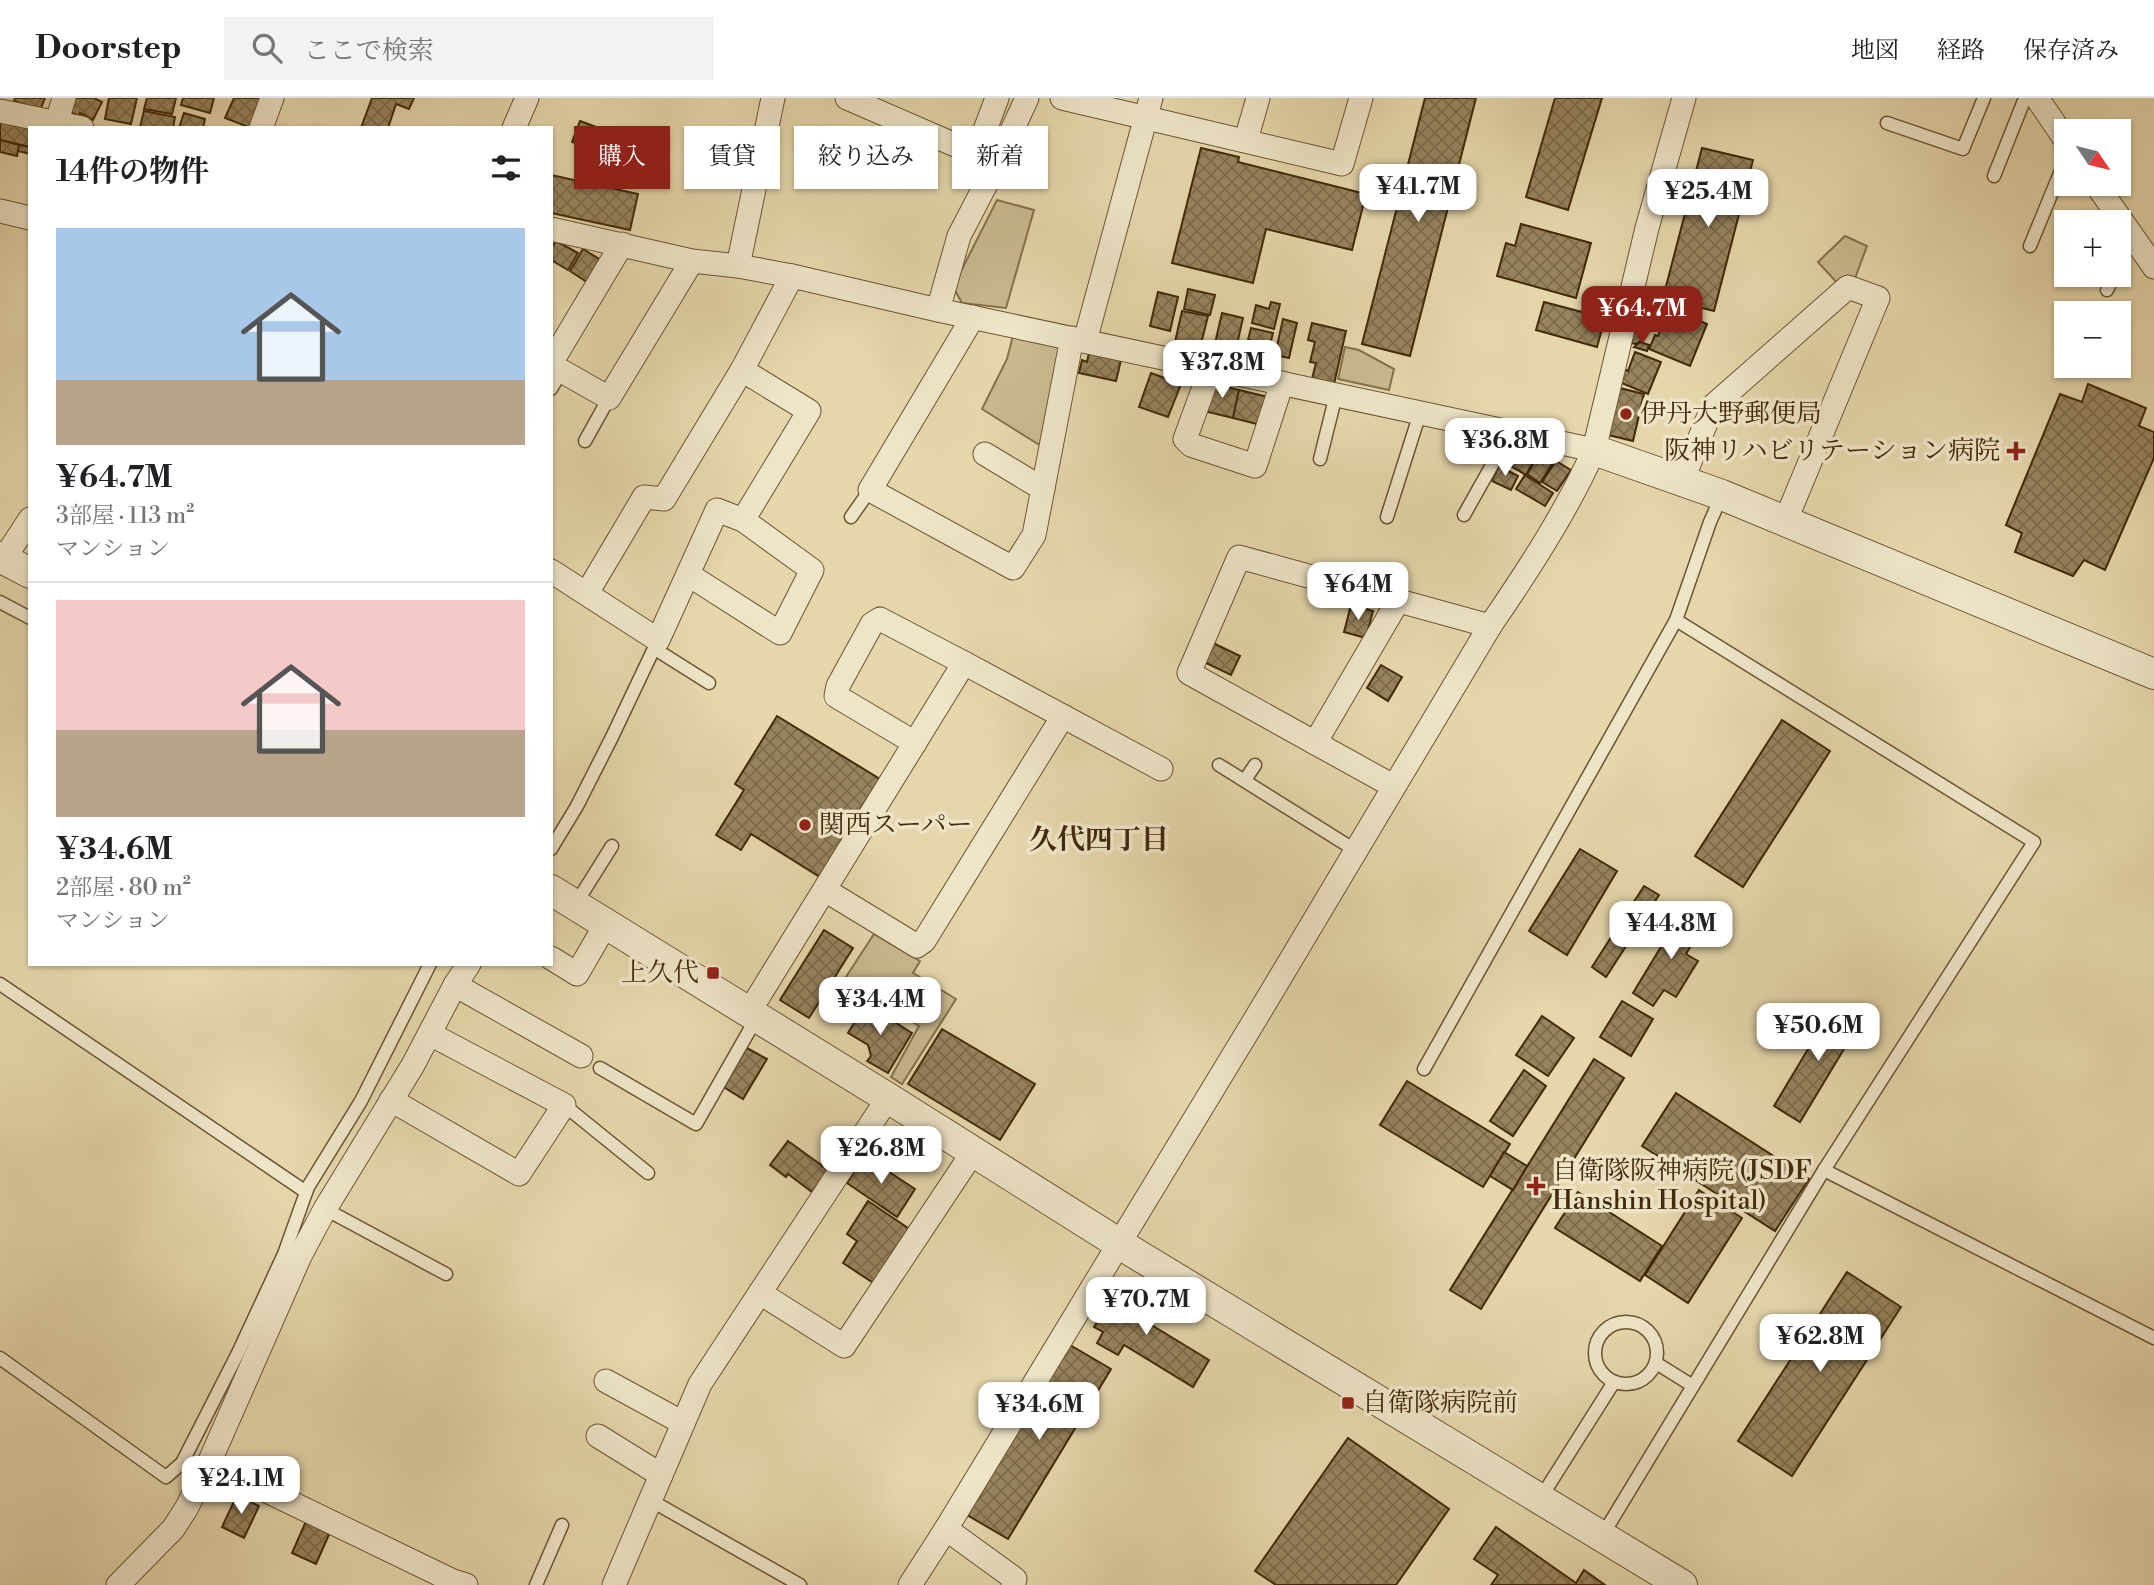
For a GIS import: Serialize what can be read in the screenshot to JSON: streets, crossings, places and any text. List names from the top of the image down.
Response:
{
  "districts": ["久代四丁目"],
  "places": {
    "other": ["伊丹大野郵便局", "関西スーパー"],
    "health": ["阪神リハビリテーション病院", "自衛隊阪神病院 (JSDF Hanshin Hospital)"],
    "transit": ["上久代", "自衛隊病院前"]
  },
  "north": "bottom right",
  "page": {
    "header": "Doorstep",
    "search": "ここで検索",
    "nav": ["地図", "経路", "保存済み"],
    "map_buttons": ["+", "−"],
    "chip": [
      "購入",
      "賃貸",
      "絞り込み",
      "新着"
    ],
    "heading": "14件の物件",
    "price": [
      "¥41.7M",
      "¥25.4M",
      "¥64.7M",
      "¥37.8M",
      "¥36.8M",
      "¥64M",
      "¥44.8M",
      "¥34.4M",
      "¥50.6M",
      "¥26.8M",
      "¥70.7M",
      "¥62.8M",
      "¥34.6M",
      "¥24.1M"
    ],
    "list": [
      {
        "name": "¥64.7M",
        "note": "3部屋 · 113 m² · マンション"
      },
      {
        "name": "¥34.6M",
        "note": "2部屋 · 80 m² · マンション"
      }
    ]
  }
}
